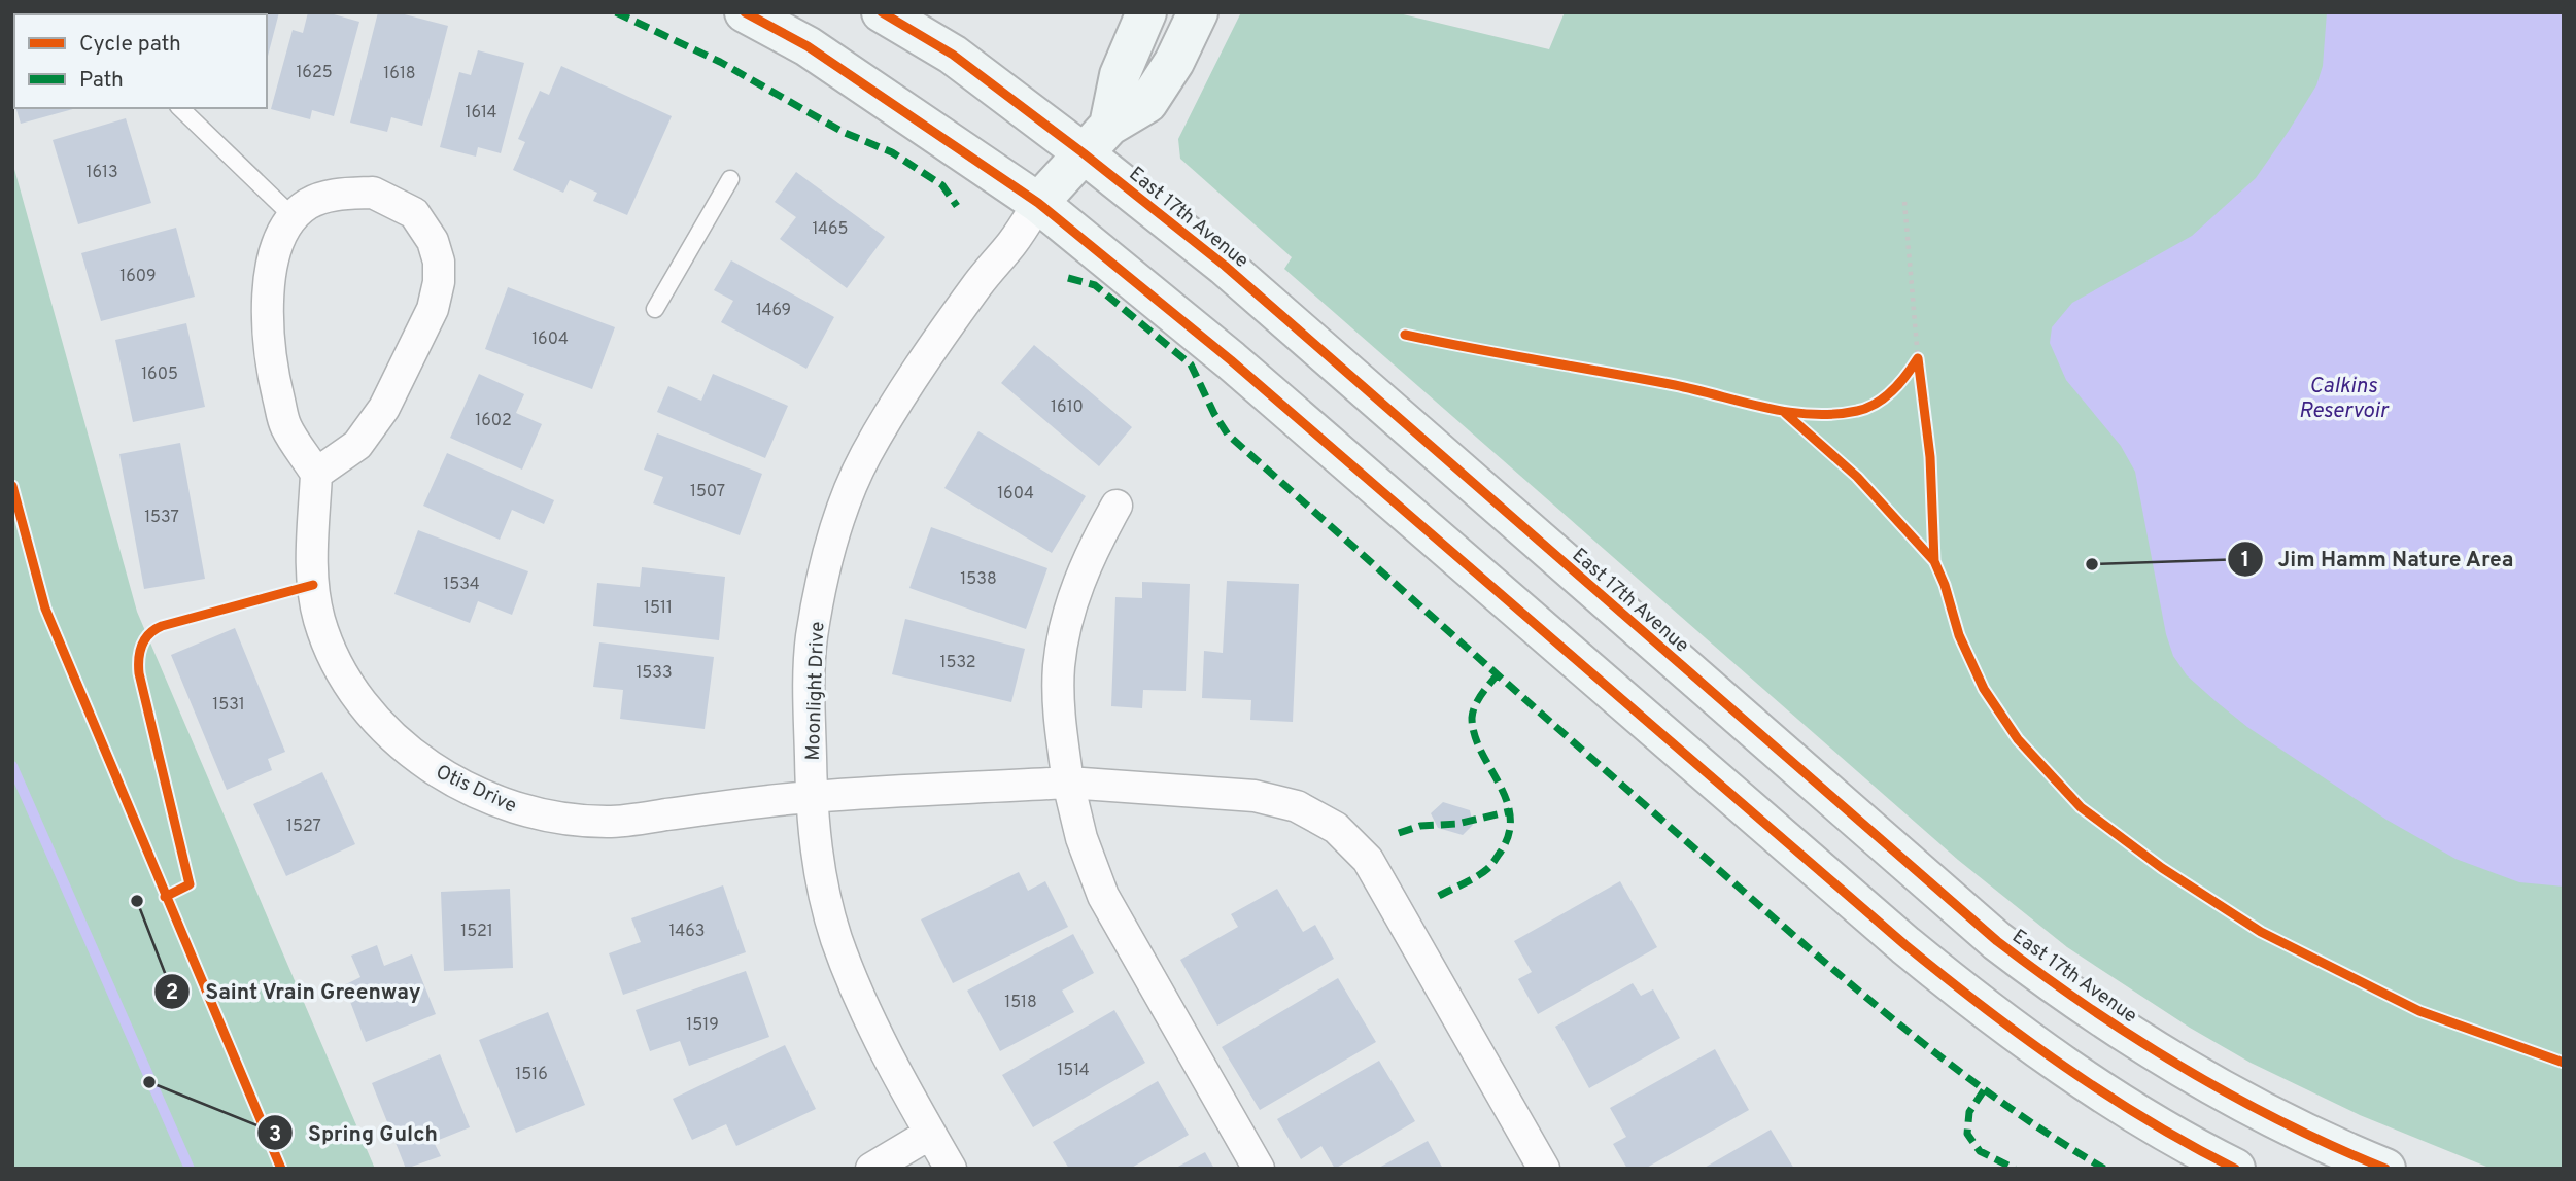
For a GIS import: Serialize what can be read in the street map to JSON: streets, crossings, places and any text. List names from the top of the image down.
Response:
{
  "streets": {
    "main road": ["East 17th Avenue"],
    "street": ["Moonlight Drive", "Otis Drive"]
  },
  "crossings": [
    ["Moonlight Drive", "Otis Drive"]
  ],
  "water": ["Calkins Reservoir"],
  "places": ["Jim Hamm Nature Area", "Saint Vrain Greenway", "Spring Gulch"],
  "house_numbers": [
    "1625",
    "1618",
    "1614",
    "1613",
    "1465",
    "1609",
    "1469",
    "1604",
    "1605",
    "1610",
    "1602",
    "1507",
    "1604",
    "1537",
    "1538",
    "1534",
    "1511",
    "1532",
    "1533",
    "1531",
    "1527",
    "1521",
    "1463",
    "1518",
    "1519",
    "1514",
    "1516"
  ],
  "legend": ["Cycle path", "Path"]
}
